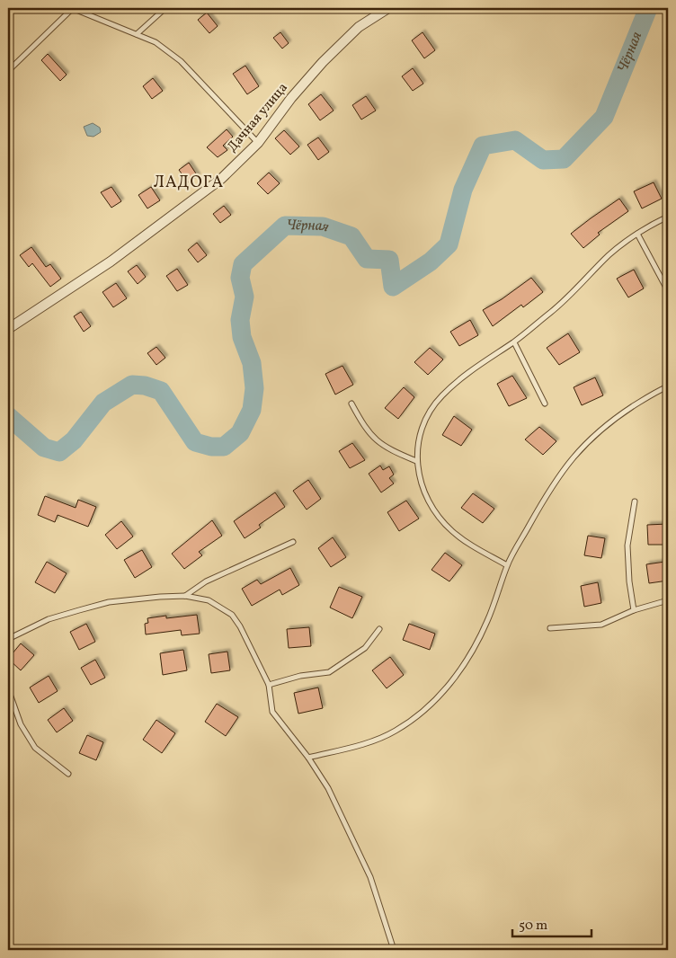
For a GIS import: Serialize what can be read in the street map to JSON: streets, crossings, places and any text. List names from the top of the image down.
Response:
{
  "streets": {
    "street": ["Дачная улица"]
  },
  "districts": ["ЛАДОГА"],
  "water": ["Чёрная"],
  "scale_bar": "50 m"
}
